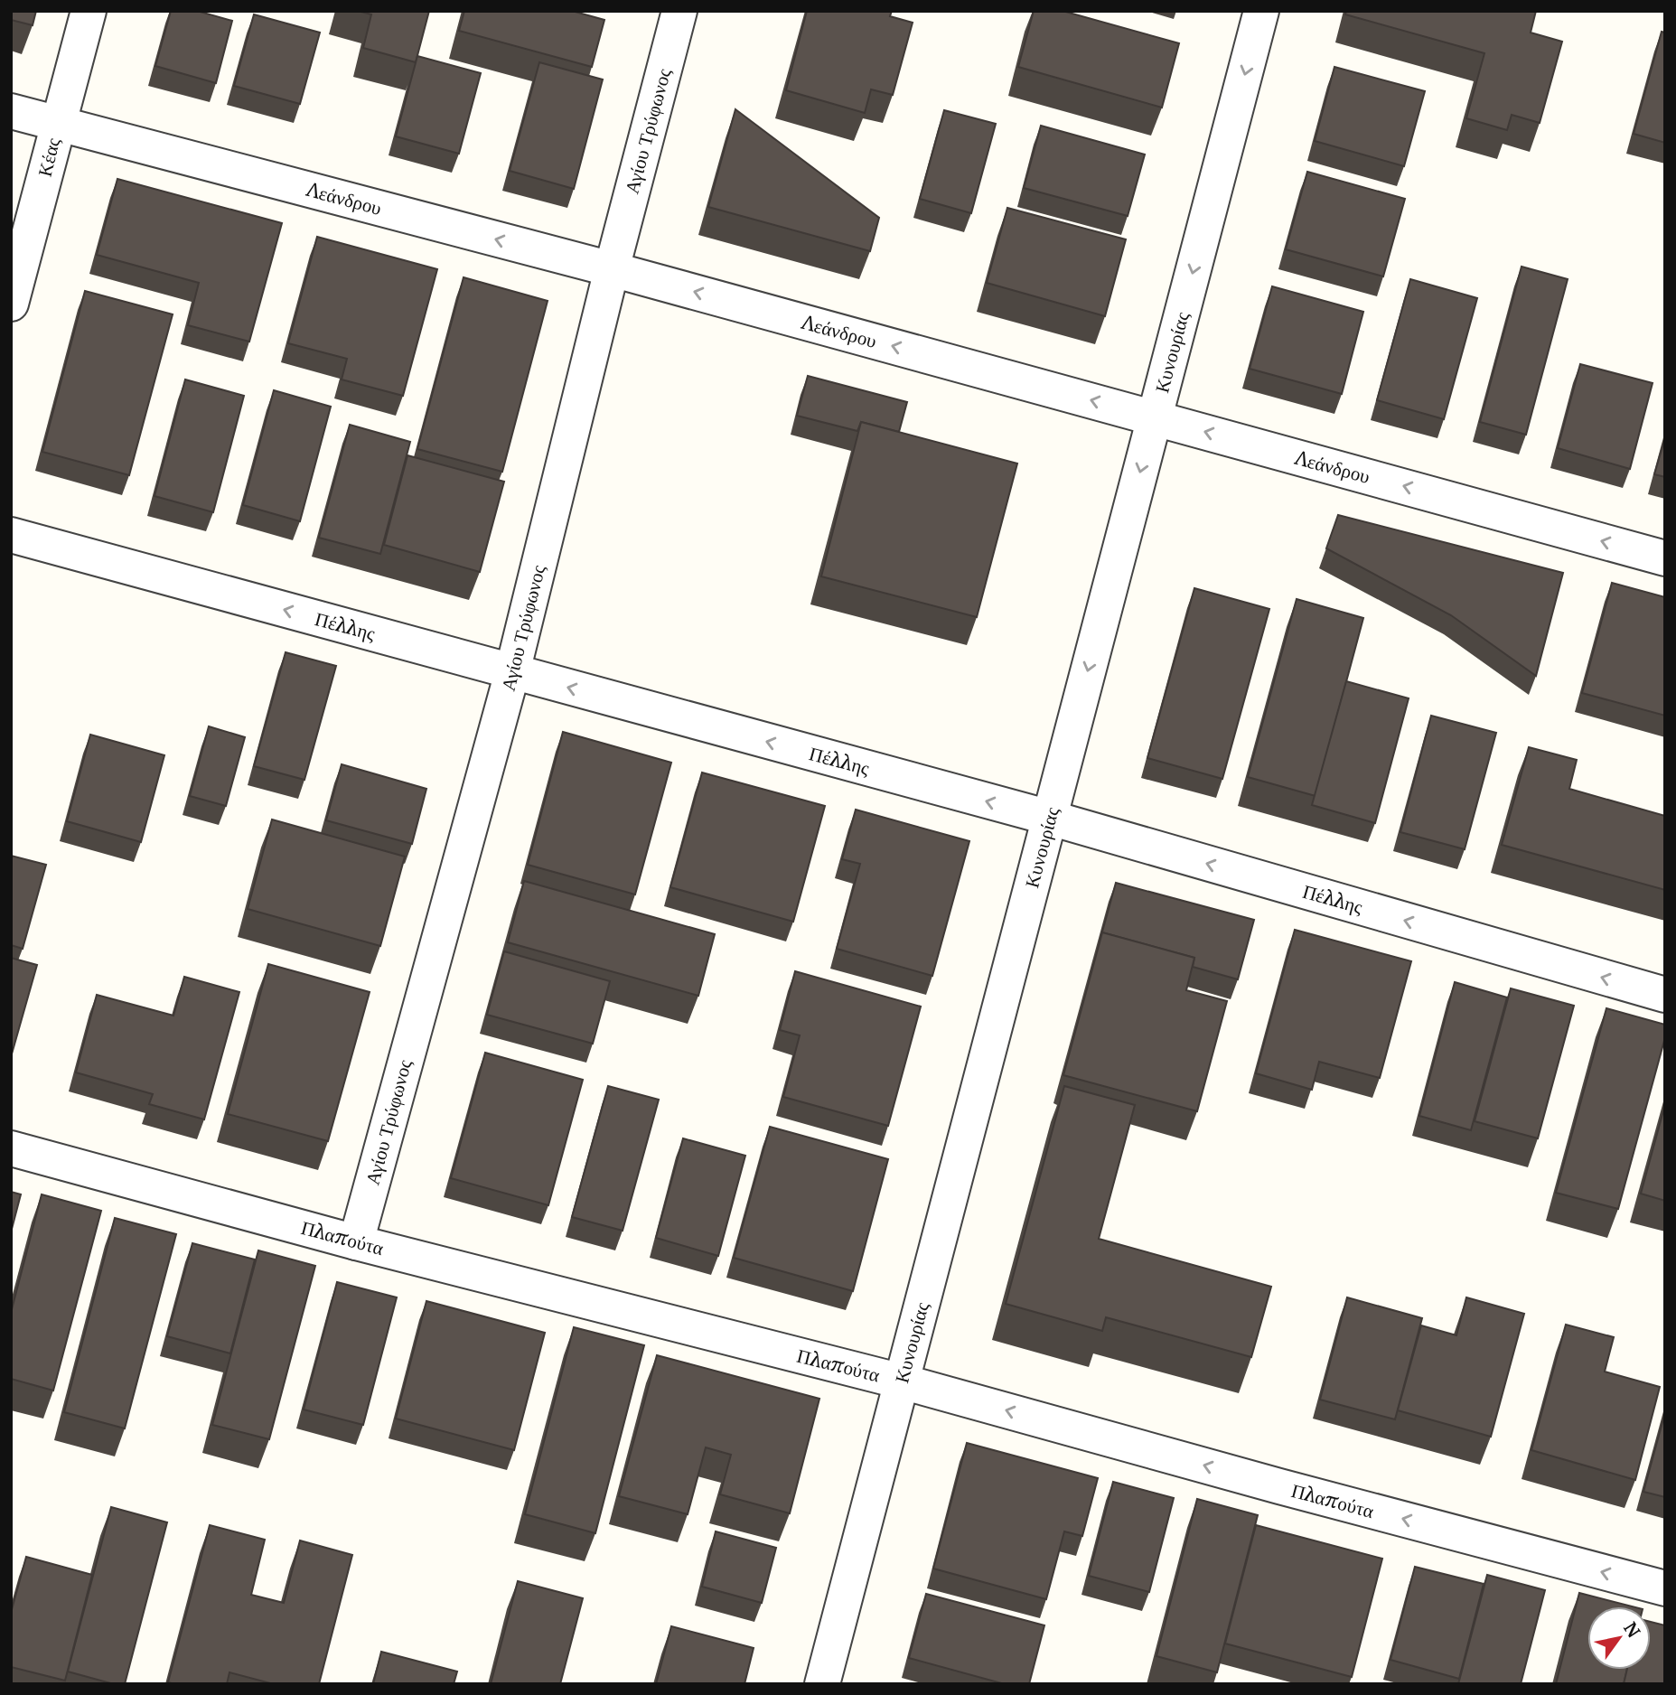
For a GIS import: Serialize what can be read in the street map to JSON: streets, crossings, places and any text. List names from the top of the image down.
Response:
{
  "streets": {
    "street": [
      "Αγίου Τρύφωνος",
      "Κέας",
      "Λεάνδρου",
      "Κυνουρίας",
      "Πέλλης",
      "Πλαπούτα"
    ]
  },
  "crossings": [
    ["Αγίου Τρύφωνος", "Λεάνδρου"],
    ["Αγίου Τρύφωνος", "Πέλλης"],
    ["Αγίου Τρύφωνος", "Πλαπούτα"],
    ["Κέας", "Λεάνδρου"],
    ["Λεάνδρου", "Κυνουρίας"],
    ["Κυνουρίας", "Πέλλης"],
    ["Κυνουρίας", "Πλαπούτα"]
  ],
  "one_way": [
    "Λεάνδρου",
    "Κυνουρίας",
    "Πέλλης",
    "Πλαπούτα"
  ],
  "north": "top right"
}
